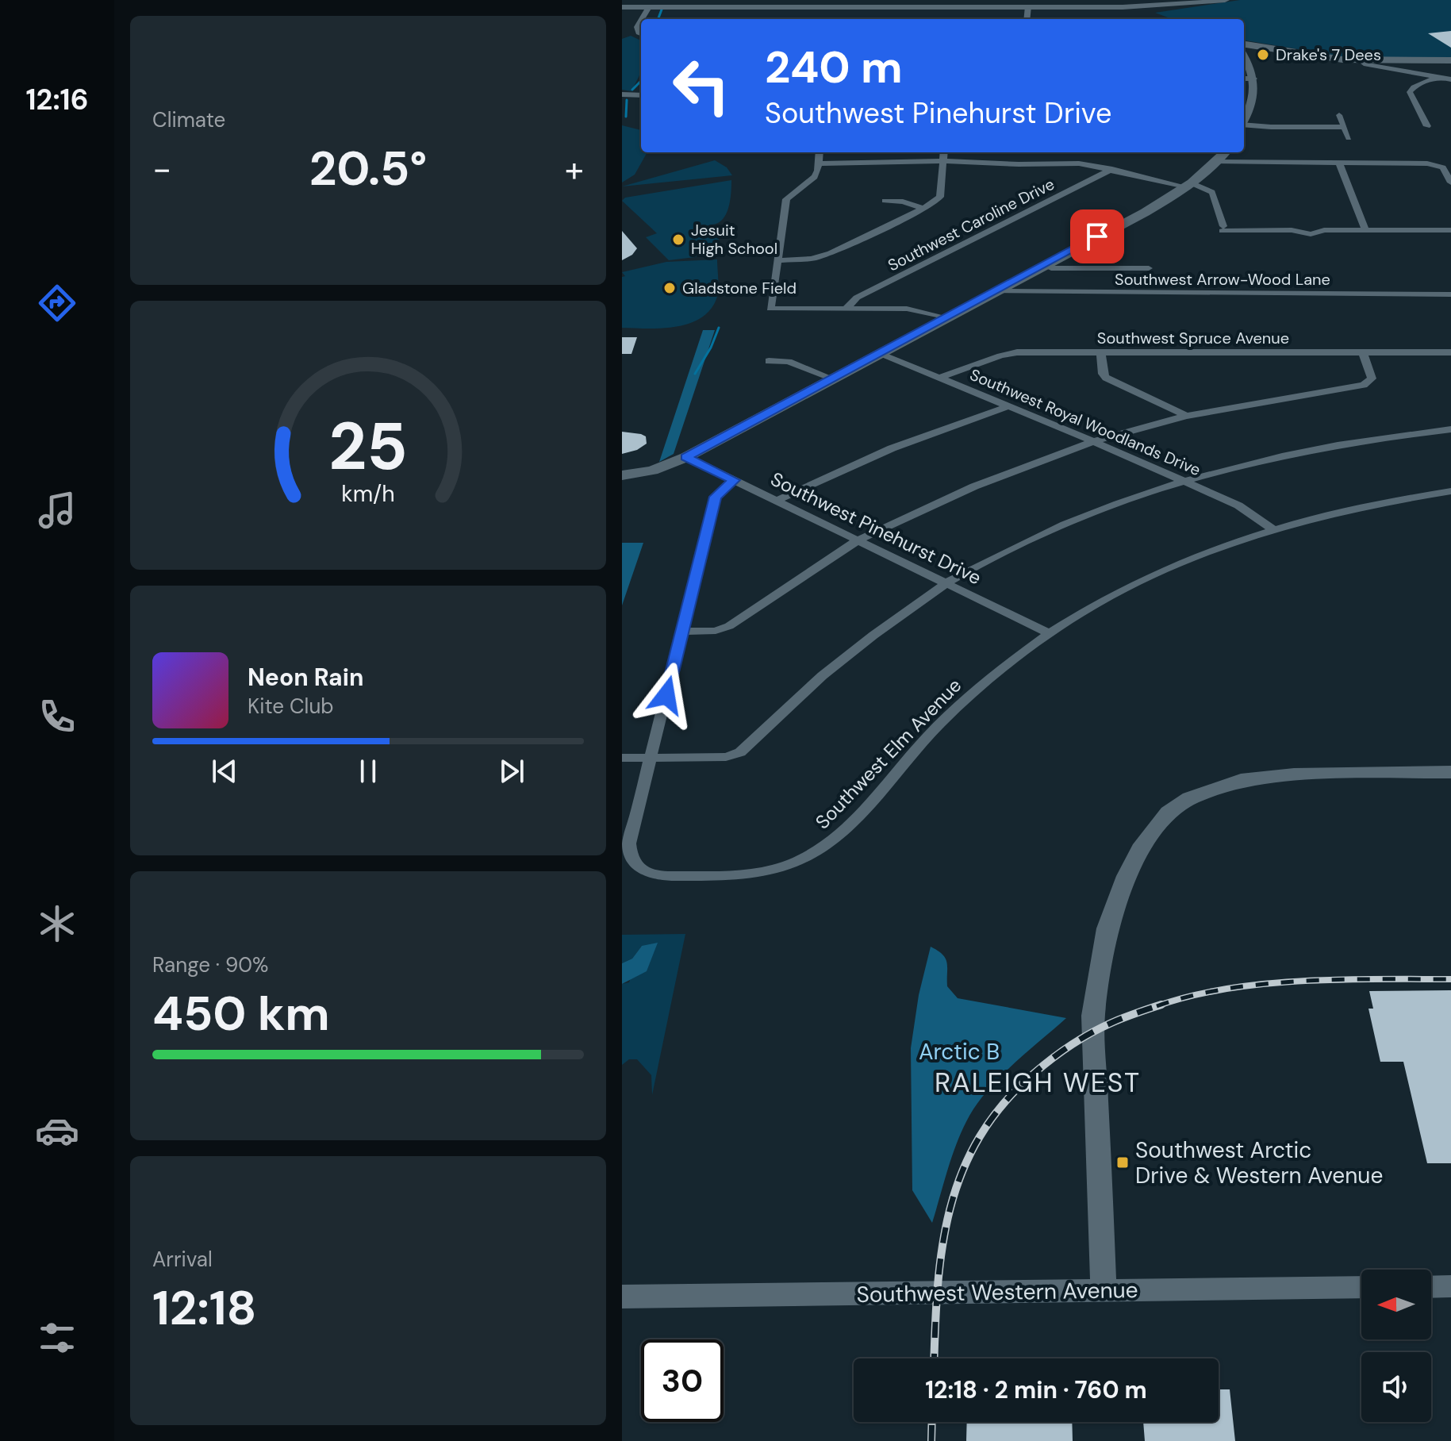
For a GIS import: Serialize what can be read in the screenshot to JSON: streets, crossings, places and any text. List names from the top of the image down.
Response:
{
  "streets": {
    "street": [
      "Southwest Caroline Drive",
      "Southwest Arrow-Wood Lane",
      "Southwest Spruce Avenue",
      "Southwest Royal Woodlands Drive",
      "Southwest Pinehurst Drive",
      "Southwest Elm Avenue",
      "Southwest Western Avenue"
    ]
  },
  "crossings": [
    ["Southwest Spruce Avenue", "Southwest Royal Woodlands Drive"],
    ["Southwest Royal Woodlands Drive", "Southwest Elm Avenue"],
    ["Southwest Pinehurst Drive", "Southwest Elm Avenue"]
  ],
  "districts": ["RALEIGH WEST"],
  "parks": ["Arctic B"],
  "places": {
    "other": ["Drake's 7 Dees", "Jesuit High School", "Gladstone Field"],
    "transit": ["Southwest Arctic Drive & Western Avenue"]
  },
  "north": "left",
  "page": {
    "tabs": "12:16",
    "tile": [
      "Climate",
      ["Range · 90%", "450 km"],
      ["Arrival", "12:18"]
    ],
    "turn": ["240 m", "Southwest Pinehurst Drive"],
    "heat": ["−", "20.5°", "+"],
    "song": ["Neon Rain", "Kite Club"],
    "limit": "30",
    "trip": "12:18 · 2 min · 760 m",
    "gauge": ["25", "km/h"]
  }
}
